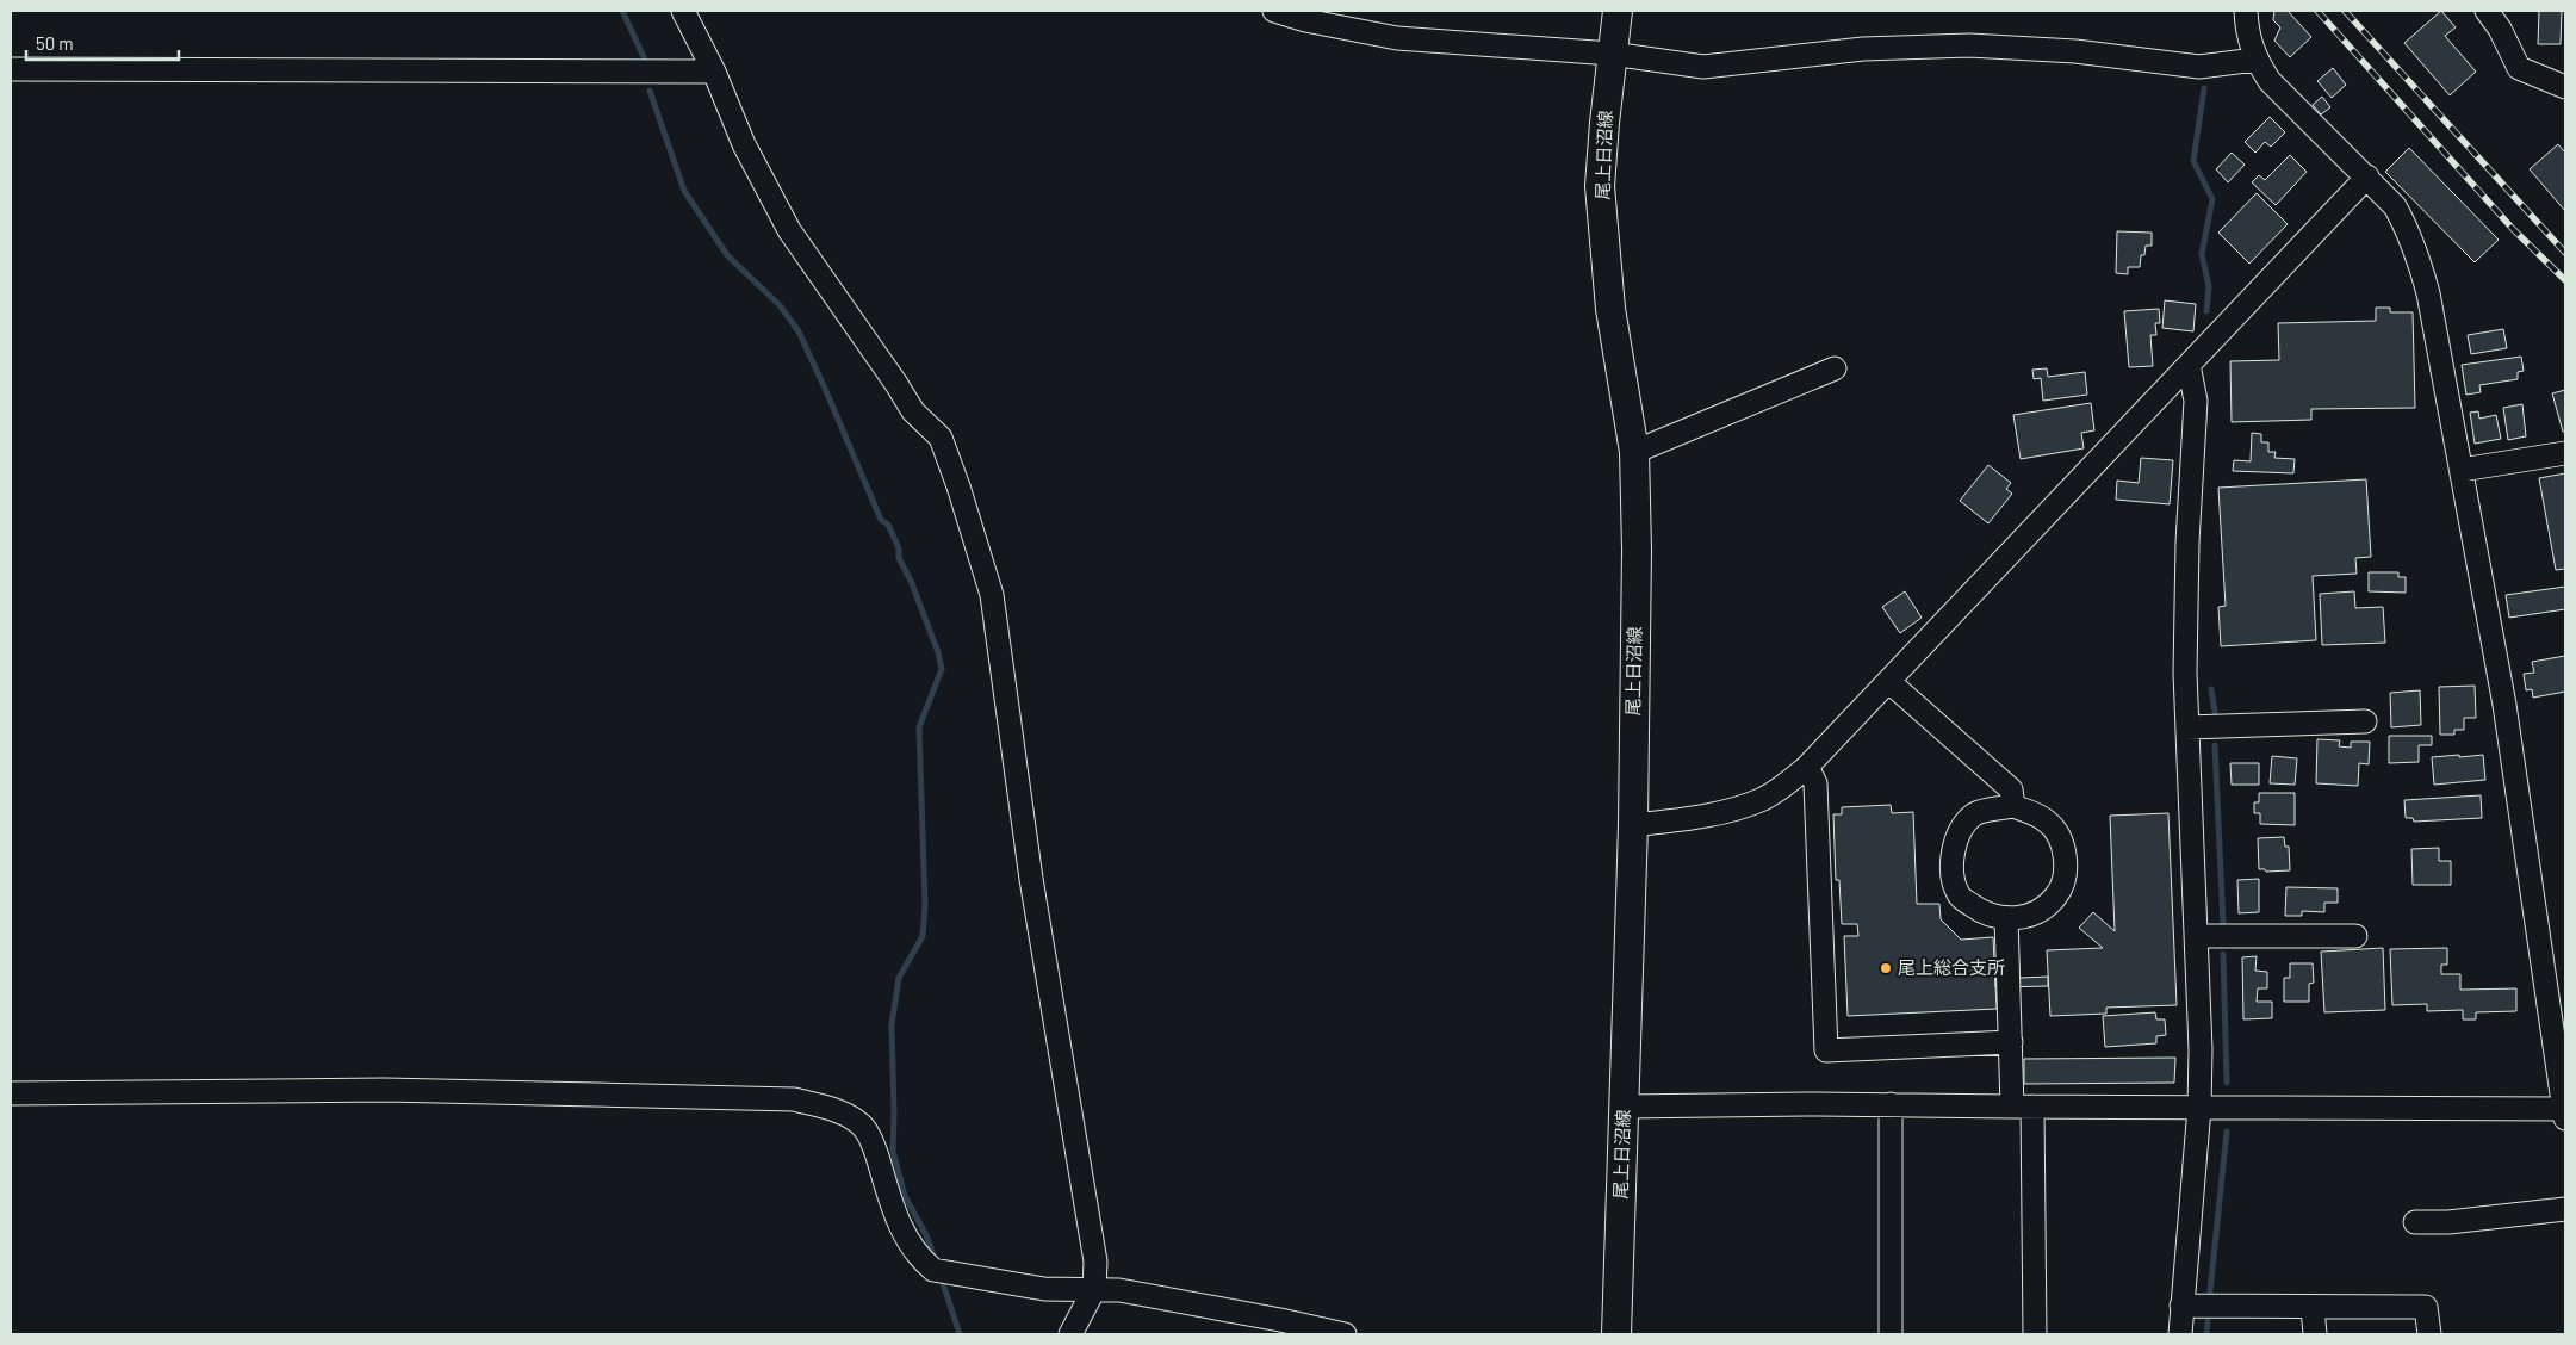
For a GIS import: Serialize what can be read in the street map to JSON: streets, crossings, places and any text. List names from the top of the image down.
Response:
{
  "streets": {
    "main road": ["尾上日沼線"]
  },
  "places": ["尾上総合支所"],
  "scale_bar": "50 m"
}
